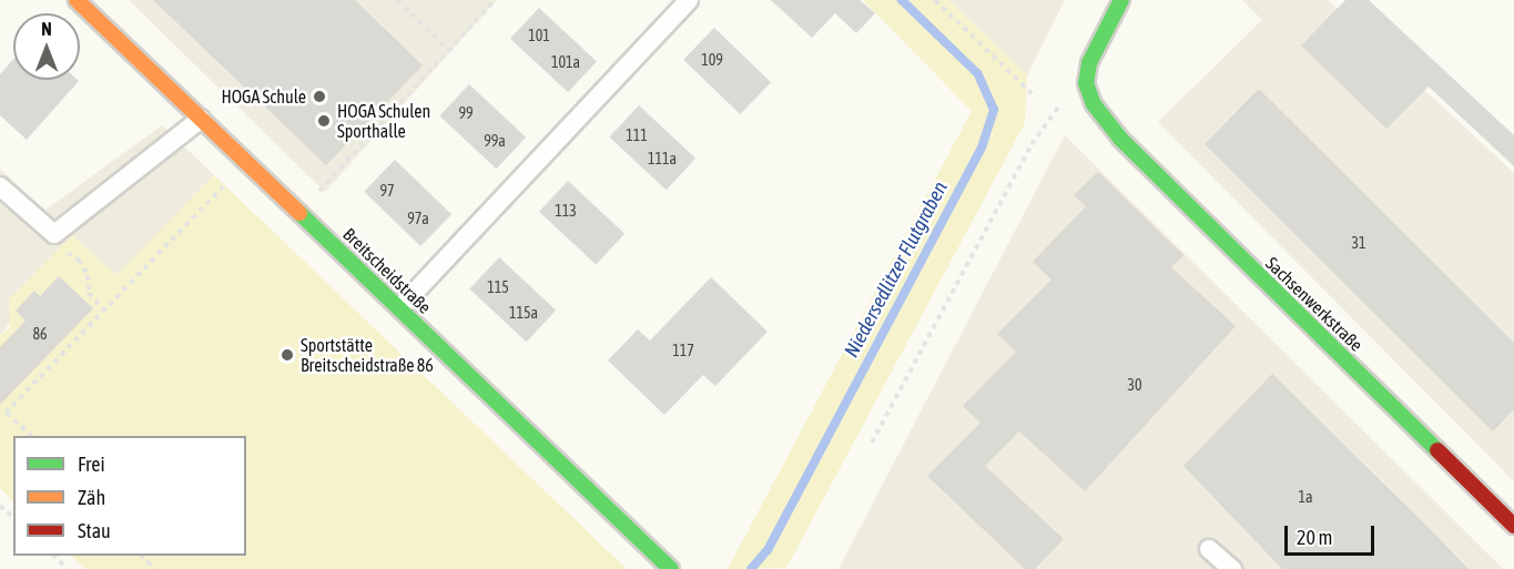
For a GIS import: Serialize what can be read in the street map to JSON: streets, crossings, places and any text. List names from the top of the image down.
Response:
{
  "streets": {
    "street": ["Breitscheidstraße", "Sachsenwerkstraße"]
  },
  "water": ["Niedersedlitzer Flutgraben"],
  "places": ["HOGA Schule", "HOGA Schulen Sporthalle", "Sportstätte Breitscheidstraße 86"],
  "house_numbers": [
    "101",
    "109",
    "101a",
    "99",
    "111",
    "99a",
    "111a",
    "97",
    "113",
    "97a",
    "31",
    "115",
    "115a",
    "86",
    "117",
    "30",
    "1a"
  ],
  "legend": ["Frei", "Zäh", "Stau"],
  "scale_bar": "20 m",
  "north": "top"
}
